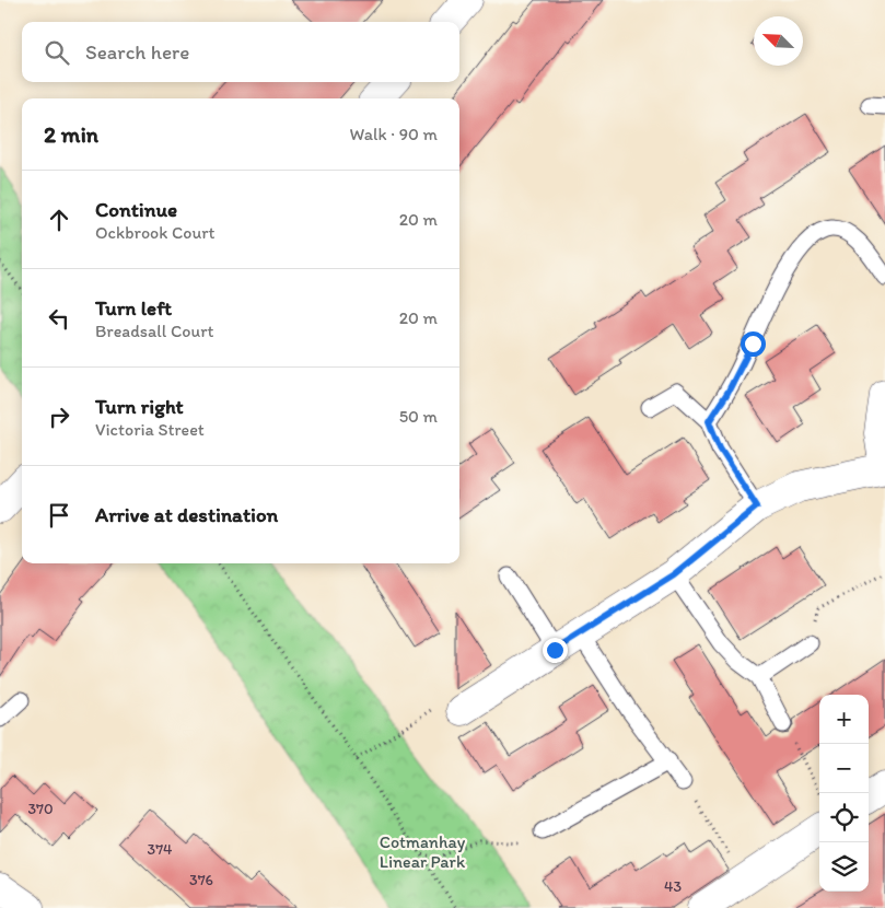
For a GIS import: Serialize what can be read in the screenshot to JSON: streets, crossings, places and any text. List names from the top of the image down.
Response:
{
  "parks": ["Cotmanhay Linear Park"],
  "house_numbers": [
    "370",
    "374",
    "376",
    "43"
  ],
  "north": "top left",
  "page": {
    "search": "Search here",
    "heading": ["2 min", "Walk · 90 m"],
    "list": [
      ["Continue", "Ockbrook Court", "20 m"],
      ["Turn left", "Breadsall Court", "20 m"],
      ["Turn right", "Victoria Street", "50 m"],
      "Arrive at destination"
    ],
    "map_buttons": ["+", "−"]
  }
}
